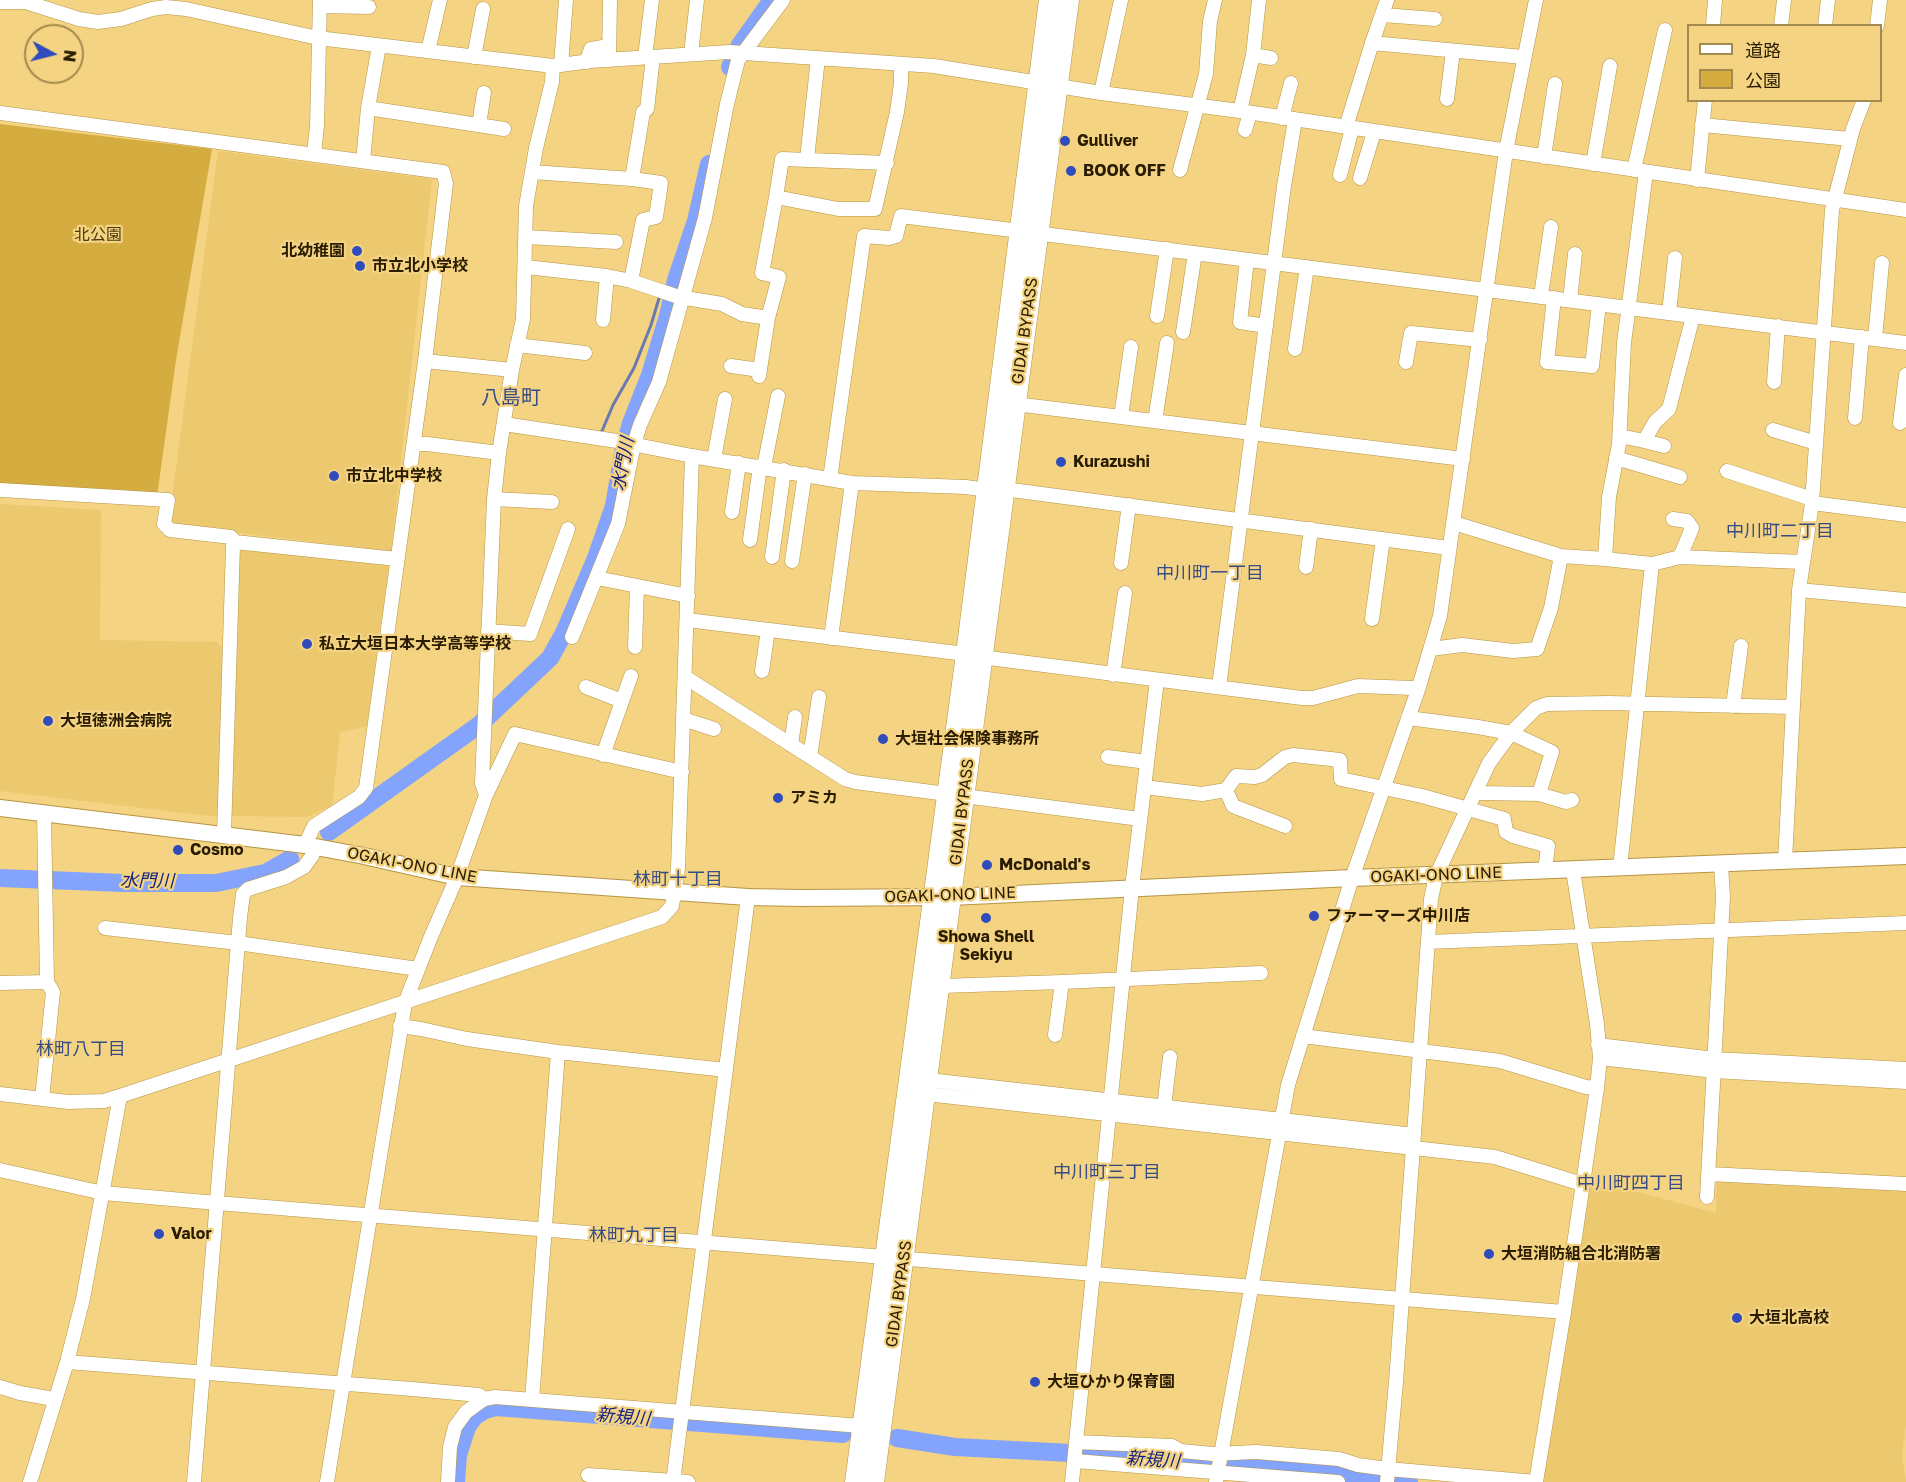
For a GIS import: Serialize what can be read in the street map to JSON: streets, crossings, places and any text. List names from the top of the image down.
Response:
{
  "streets": {
    "highway": ["GIDAI BYPASS"],
    "main road": ["OGAKI-ONO LINE"]
  },
  "crossings": [
    ["GIDAI BYPASS", "OGAKI-ONO LINE"]
  ],
  "districts": [
    "八島町",
    "中川町二丁目",
    "中川町一丁目",
    "林町十丁目",
    "林町八丁目",
    "中川町三丁目",
    "中川町四丁目",
    "林町九丁目"
  ],
  "water": ["水門川", "新規川"],
  "parks": ["北公園"],
  "places": [
    "Gulliver",
    "BOOK OFF",
    "北幼稚園",
    "市立北小学校",
    "Kurazushi",
    "市立北中学校",
    "私立大垣日本大学高等学校",
    "大垣徳洲会病院",
    "大垣社会保険事務所",
    "アミカ",
    "Cosmo",
    "McDonald's",
    "ファーマーズ中川店",
    "Showa Shell Sekiyu",
    "Valor",
    "大垣消防組合北消防署",
    "大垣北高校",
    "大垣ひかり保育園"
  ],
  "legend": ["道路", "公園"],
  "north": "right"
}
